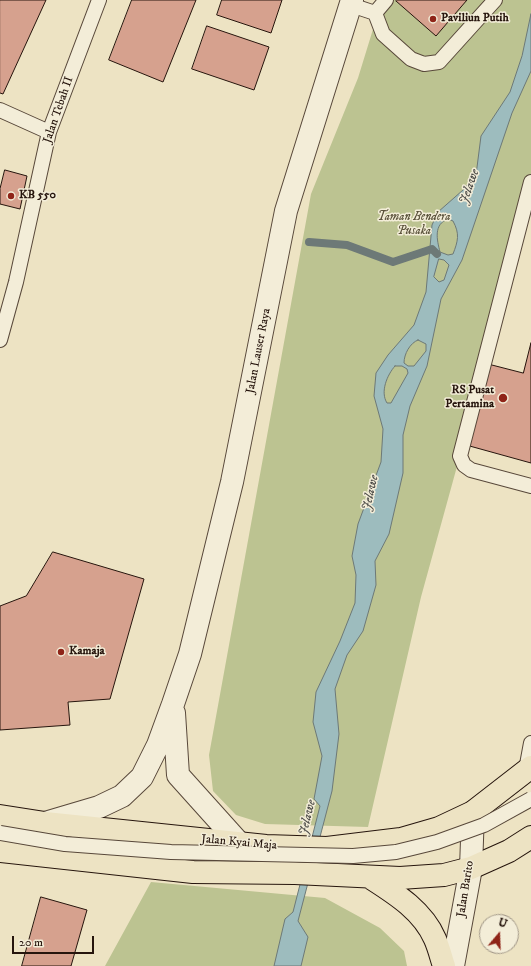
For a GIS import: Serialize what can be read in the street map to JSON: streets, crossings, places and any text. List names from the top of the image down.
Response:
{
  "streets": {
    "main road": ["Jalan Kyai Maja"],
    "street": ["Jalan Lauser Raya", "Jalan Barito"],
    "lane": ["Jalan Tebah II"]
  },
  "crossings": [
    ["Jalan Lauser Raya", "Jalan Kyai Maja"],
    ["Jalan Kyai Maja", "Jalan Barito"]
  ],
  "water": ["Jelawe"],
  "parks": ["Taman Bendera Pusaka"],
  "places": [
    "Paviliun Putih",
    "KB 550",
    "RS Pusat Pertamina",
    "Kamaja"
  ],
  "scale_bar": "20 m",
  "north": "top"
}
